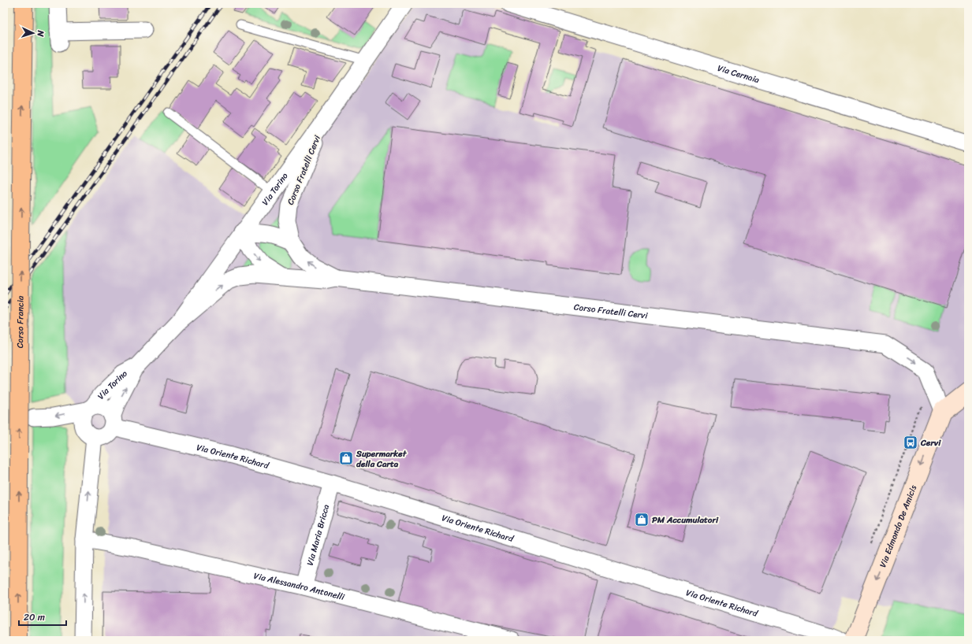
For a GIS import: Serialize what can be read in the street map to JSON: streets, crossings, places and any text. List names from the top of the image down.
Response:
{
  "streets": {
    "main road": ["Corso Francia"],
    "street": [
      "Via Cernaia",
      "Corso Fratelli Cervi",
      "Via Torino",
      "Via Oriente Richard",
      "Via Edmondo De Amicis",
      "Via Maria Bricca",
      "Via Alessandro Antonelli"
    ]
  },
  "crossings": [
    ["Corso Fratelli Cervi", "Via Torino"],
    ["Corso Fratelli Cervi", "Via Edmondo De Amicis"],
    ["Via Torino", "Via Oriente Richard"],
    ["Via Oriente Richard", "Via Maria Bricca"],
    ["Via Maria Bricca", "Via Alessandro Antonelli"]
  ],
  "one_way": ["Corso Fratelli Cervi", "Corso Francia", "Via Edmondo De Amicis"],
  "places": {
    "bus stop": ["Cervi"],
    "shop": ["Supermarket della Carta", "PM Accumulatori"]
  },
  "scale_bar": "20 m",
  "north": "right"
}
